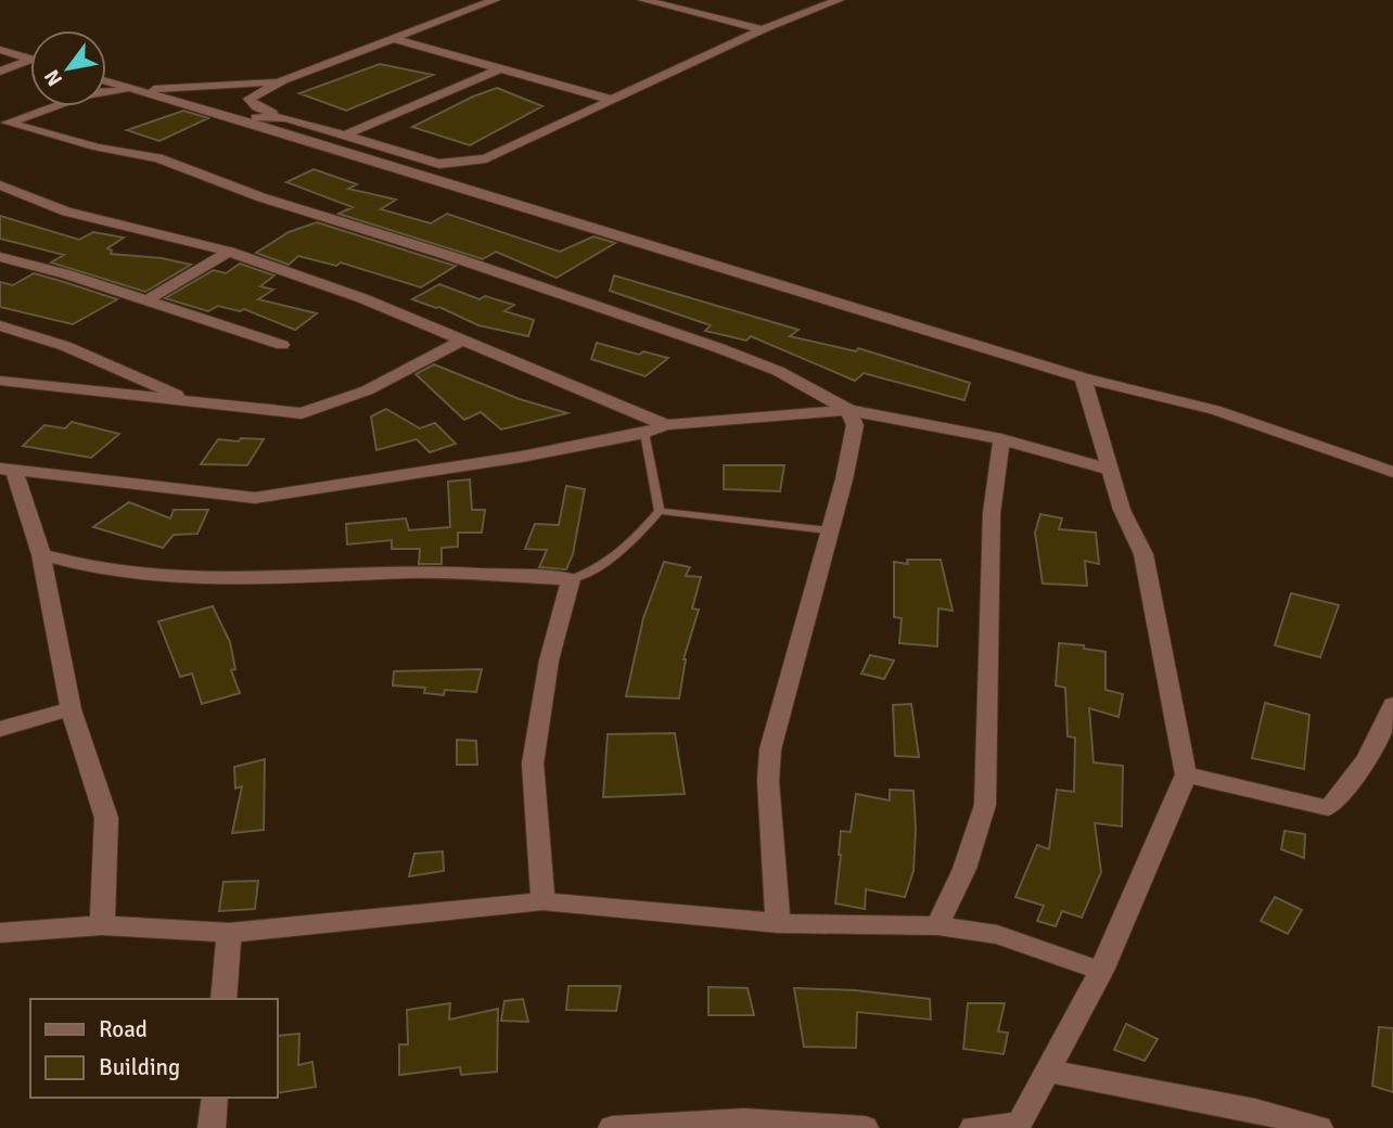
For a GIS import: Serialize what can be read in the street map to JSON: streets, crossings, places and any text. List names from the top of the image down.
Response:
{
  "legend": ["Road", "Building"],
  "north": "bottom left"
}
